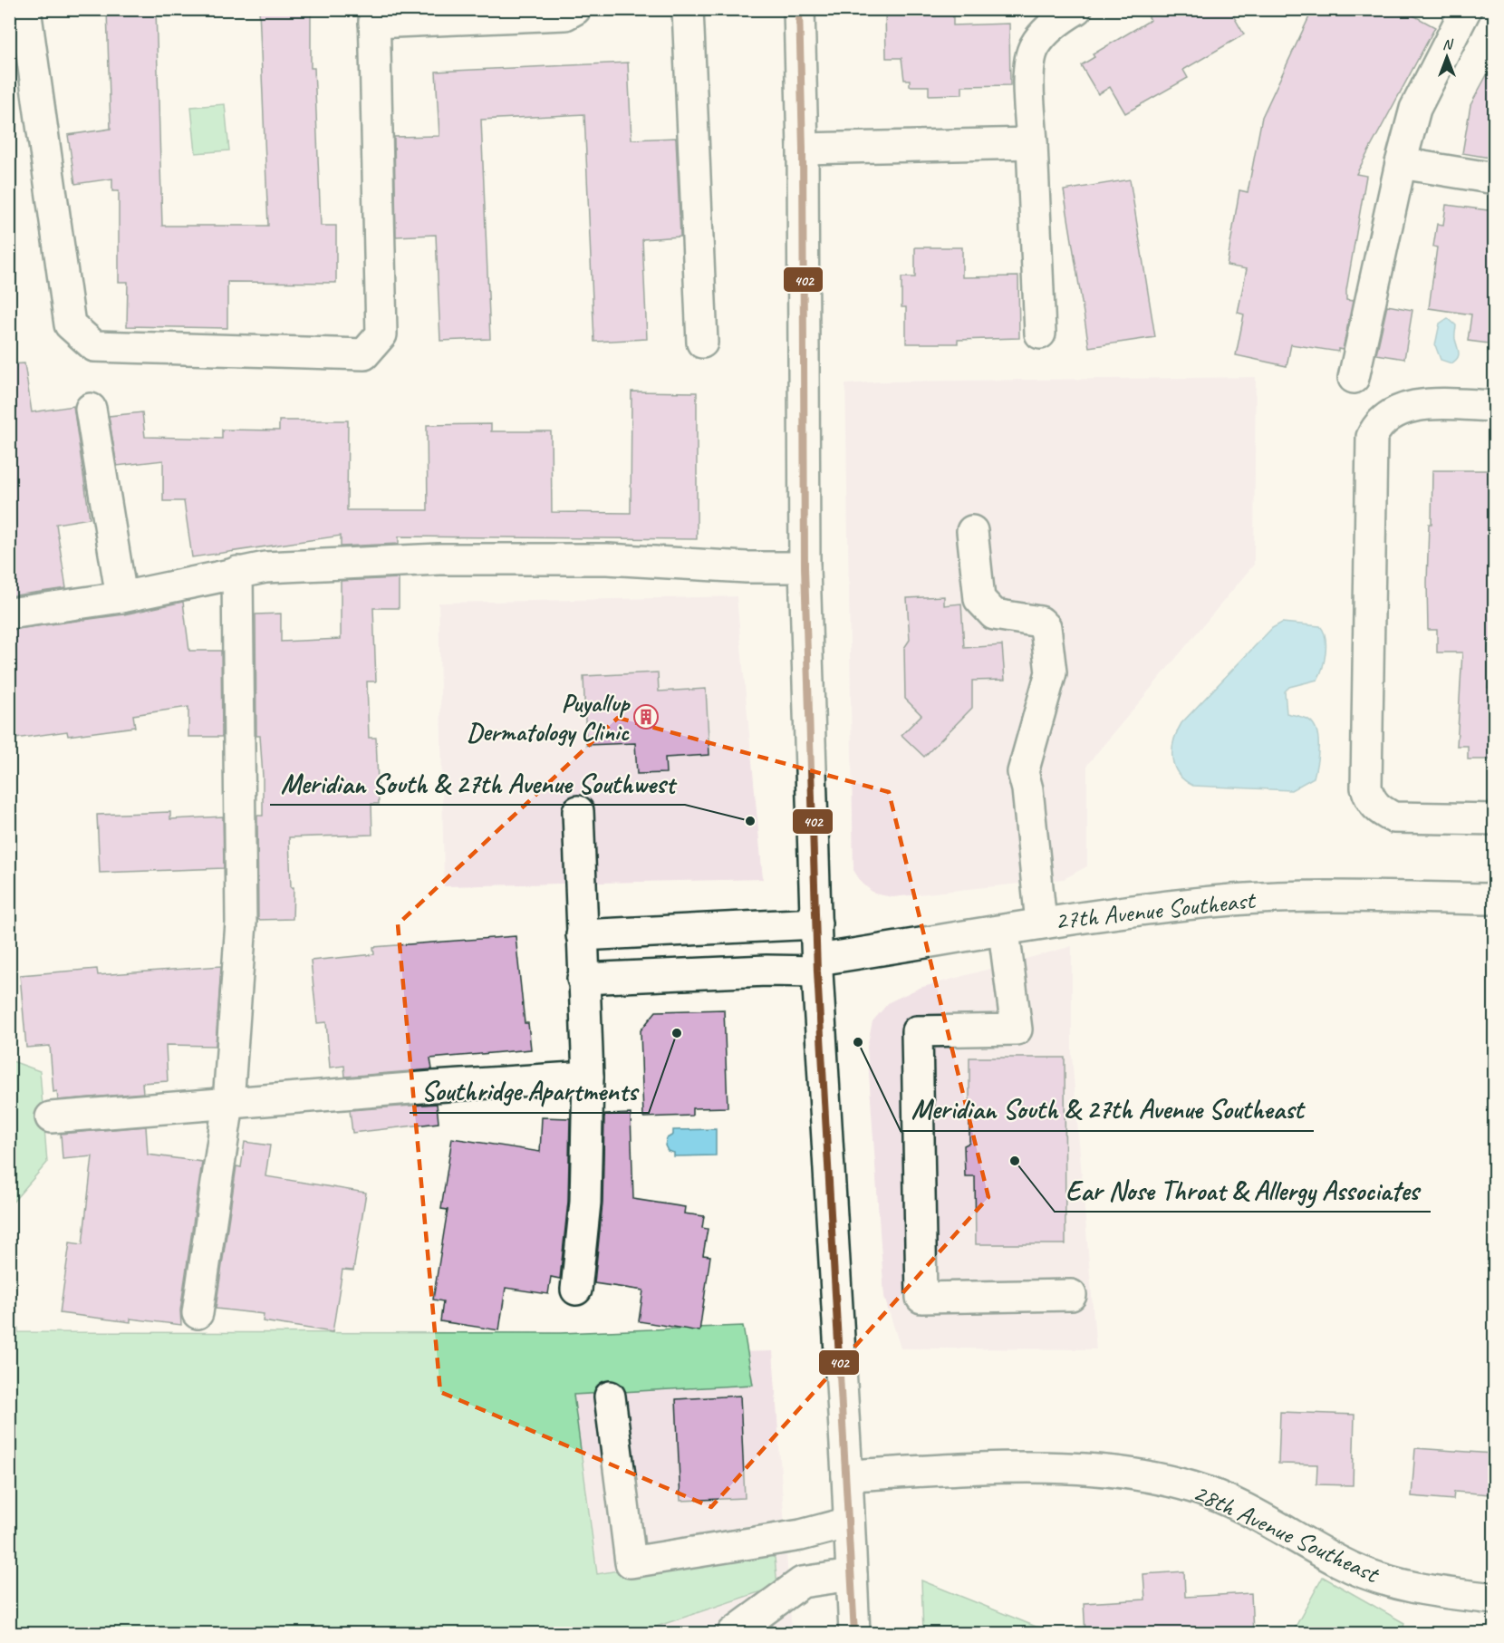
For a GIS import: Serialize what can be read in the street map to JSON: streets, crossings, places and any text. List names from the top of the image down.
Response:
{
  "streets": {
    "main road": ["27th Avenue Southeast", "28th Avenue Southeast"]
  },
  "places": {
    "building": ["Puyallup Dermatology Clinic"],
    "other": [
      "Meridian South & 27th Avenue Southwest",
      "Southridge Apartments",
      "Meridian South & 27th Avenue Southeast",
      "Ear Nose Throat & Allergy Associates"
    ]
  },
  "lines": ["transit line 402"],
  "north": "top"
}
